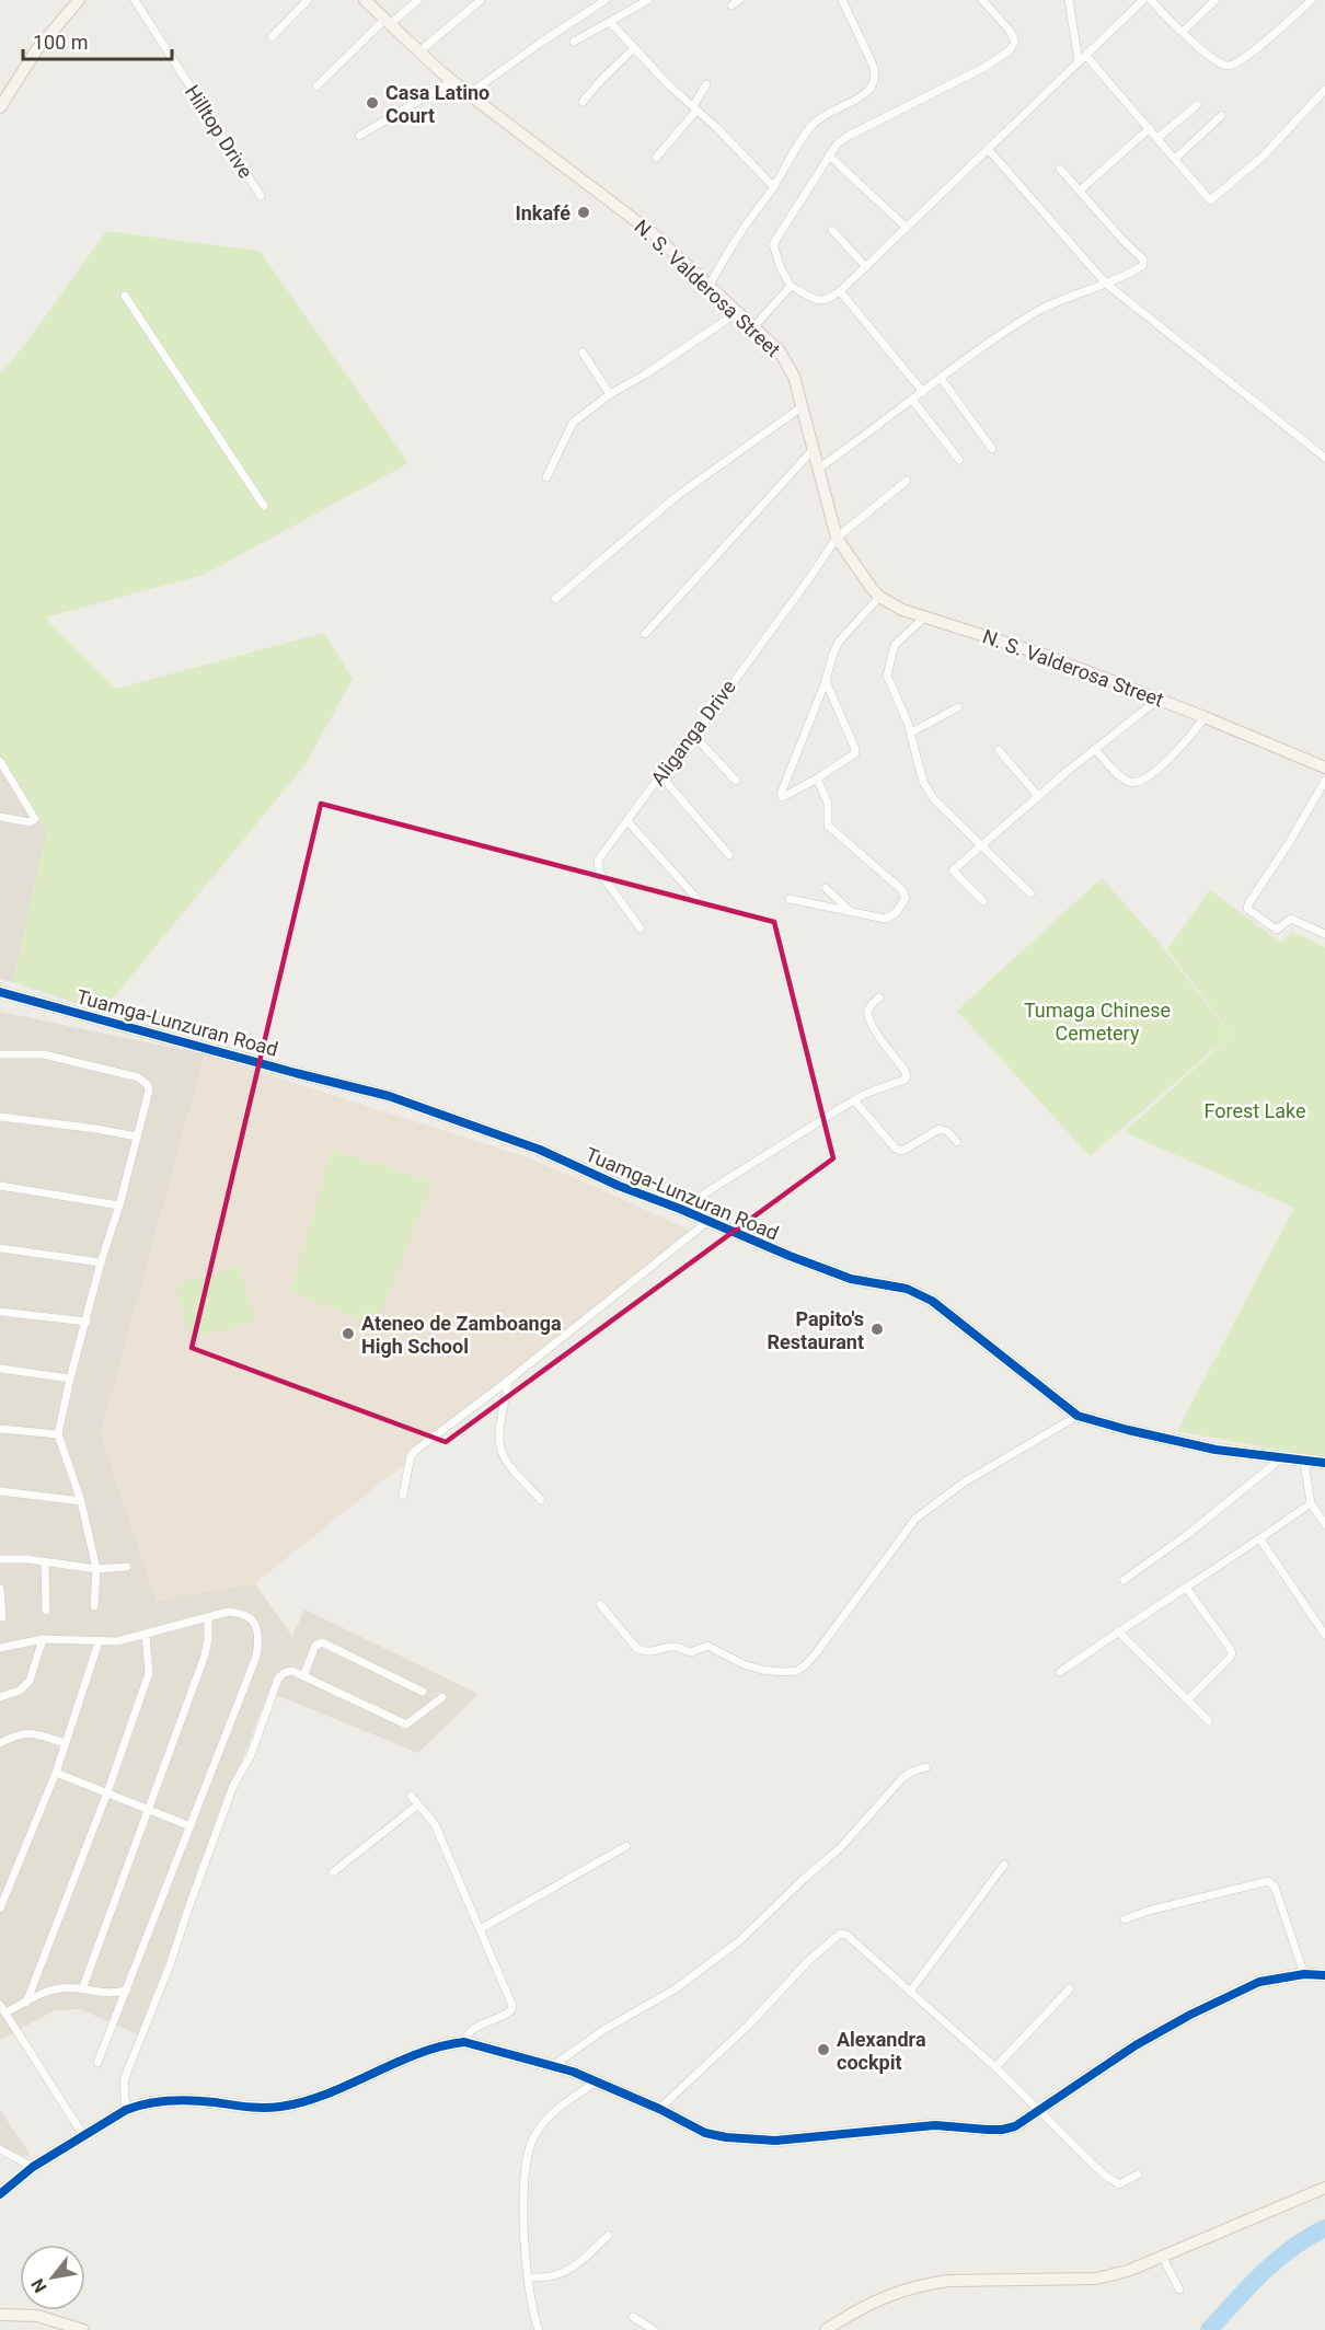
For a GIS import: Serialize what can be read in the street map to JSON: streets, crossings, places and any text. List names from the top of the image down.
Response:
{
  "streets": {
    "street": [
      "Hilltop Drive",
      "N. S. Valderosa Street",
      "Aliganga Drive",
      "Tuamga-Lunzuran Road"
    ]
  },
  "crossings": [
    ["N. S. Valderosa Street", "Aliganga Drive"]
  ],
  "parks": ["Tumaga Chinese Cemetery", "Forest Lake"],
  "places": [
    "Casa Latino Court",
    "Inkafé",
    "Papito's Restaurant",
    "Ateneo de Zamboanga High School",
    "Alexandra cockpit"
  ],
  "scale_bar": "100 m",
  "north": "bottom left"
}
